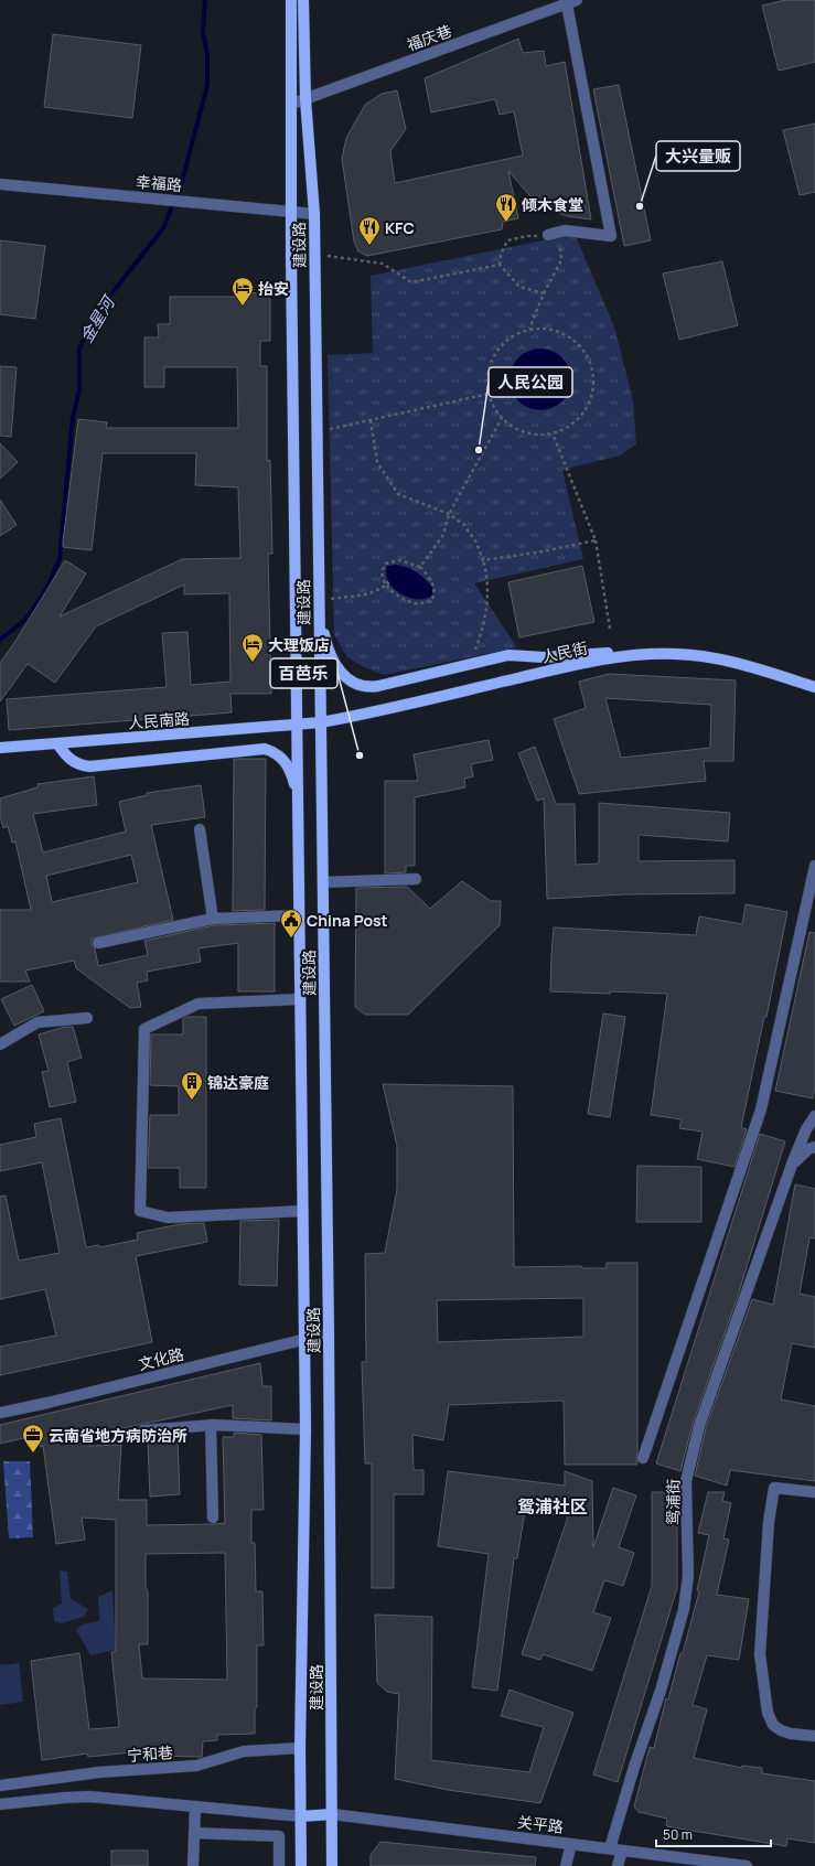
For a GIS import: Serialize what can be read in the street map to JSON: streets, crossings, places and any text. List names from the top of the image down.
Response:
{
  "streets": {
    "main road": ["建设路", "人民街", "人民南路"],
    "street": [
      "福庆巷",
      "幸福路",
      "文化路",
      "鸳浦街",
      "宁和巷",
      "关平路"
    ]
  },
  "crossings": [
    ["福庆巷", "建设路"],
    ["幸福路", "建设路"],
    ["建设路", "人民街"],
    ["建设路", "人民南路"],
    ["建设路", "文化路"],
    ["建设路", "宁和巷"],
    ["建设路", "关平路"],
    ["人民街", "人民南路"],
    ["鸳浦街", "关平路"]
  ],
  "districts": ["鸳浦社区"],
  "water": ["金星河"],
  "places": {
    "other": ["大兴量贩", "人民公园", "百芭乐"],
    "restaurant": ["倾木食堂", "KFC"],
    "hotel": ["抬安", "大理饭店"],
    "public building": ["China Post"],
    "building": ["锦达豪庭"],
    "office": ["云南省地方病防治所"]
  },
  "scale_bar": "50 m"
}
